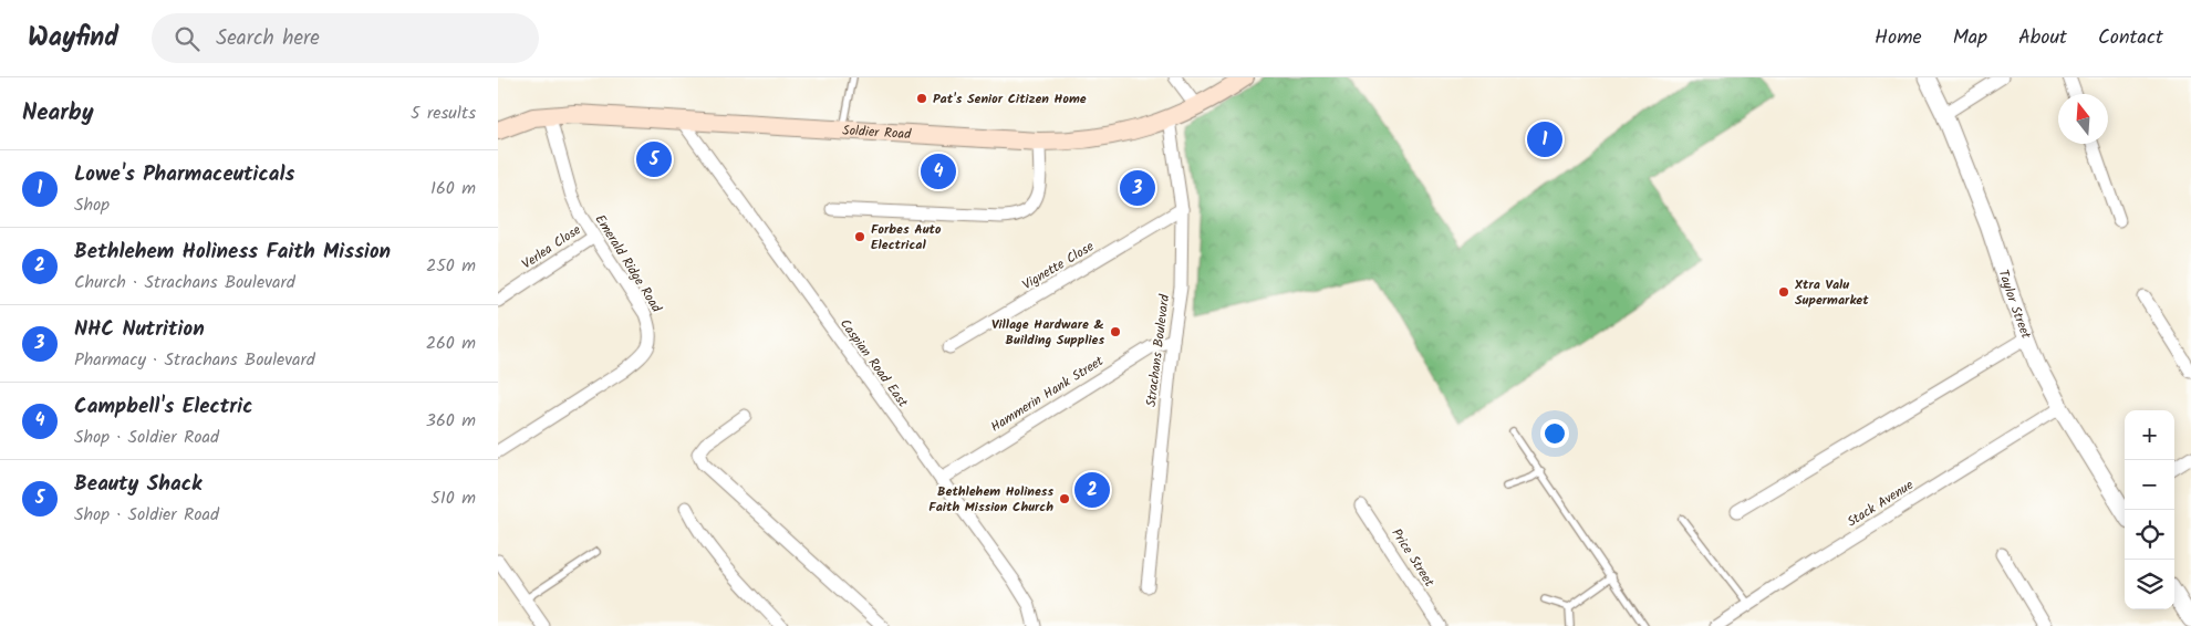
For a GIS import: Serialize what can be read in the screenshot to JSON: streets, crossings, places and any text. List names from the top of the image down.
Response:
{
  "streets": {
    "main road": ["Soldier Road"],
    "street": [
      "Verlea Close",
      "Emerald Ridge Road",
      "Vignette Close",
      "Taylor Street",
      "Strachans Boulevard",
      "Caspian Road East",
      "Hammerin Hank Street",
      "Stack Avenue",
      "Price Street"
    ]
  },
  "crossings": [
    ["Soldier Road", "Emerald Ridge Road"],
    ["Soldier Road", "Strachans Boulevard"],
    ["Soldier Road", "Caspian Road East"],
    ["Verlea Close", "Emerald Ridge Road"],
    ["Vignette Close", "Strachans Boulevard"],
    ["Taylor Street", "Stack Avenue"],
    ["Strachans Boulevard", "Hammerin Hank Street"],
    ["Caspian Road East", "Hammerin Hank Street"]
  ],
  "places": [
    "Pat's Senior Citizen Home",
    "Forbes Auto Electrical",
    "Xtra Valu Supermarket",
    "Village Hardware & Building Supplies",
    "Bethlehem Holiness Faith Mission Church"
  ],
  "north": "top",
  "page": {
    "header": "Wayfind",
    "search": "Search here",
    "nav": [
      "Home",
      "Map",
      "About",
      "Contact"
    ],
    "heading": ["Nearby", "5 results"],
    "pins": [
      "1",
      "5",
      "4",
      "3",
      "2"
    ],
    "list": [
      {
        "mark": "1",
        "name": "Lowe's Pharmaceuticals",
        "note": "Shop",
        "value": "160 m"
      },
      {
        "mark": "2",
        "name": "Bethlehem Holiness Faith Mission",
        "note": "Church · Strachans Boulevard",
        "value": "250 m"
      },
      {
        "mark": "3",
        "name": "NHC Nutrition",
        "note": "Pharmacy · Strachans Boulevard",
        "value": "260 m"
      },
      {
        "mark": "4",
        "name": "Campbell's Electric",
        "note": "Shop · Soldier Road",
        "value": "360 m"
      },
      {
        "mark": "5",
        "name": "Beauty Shack",
        "note": "Shop · Soldier Road",
        "value": "510 m"
      }
    ],
    "map_buttons": ["+", "−"]
  }
}
